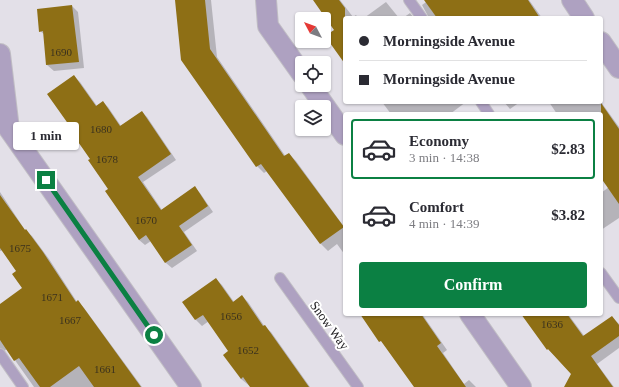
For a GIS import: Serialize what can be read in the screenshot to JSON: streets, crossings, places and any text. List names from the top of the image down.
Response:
{
  "streets": {
    "lane": ["Snow Way"]
  },
  "house_numbers": [
    "1690",
    "1680",
    "1678",
    "1670",
    "1675",
    "1671",
    "1656",
    "1667",
    "1636",
    "1652",
    "1661"
  ],
  "north": "top left",
  "page": {
    "banner": ["Morningside Avenue", "Morningside Avenue"],
    "list": [
      {
        "name": "Economy",
        "note": "3 min · 14:38",
        "value": "$2.83"
      },
      {
        "name": "Comfort",
        "note": "4 min · 14:39",
        "value": "$3.82"
      }
    ],
    "bubble": "1 min",
    "buttons": "Confirm"
  }
}
